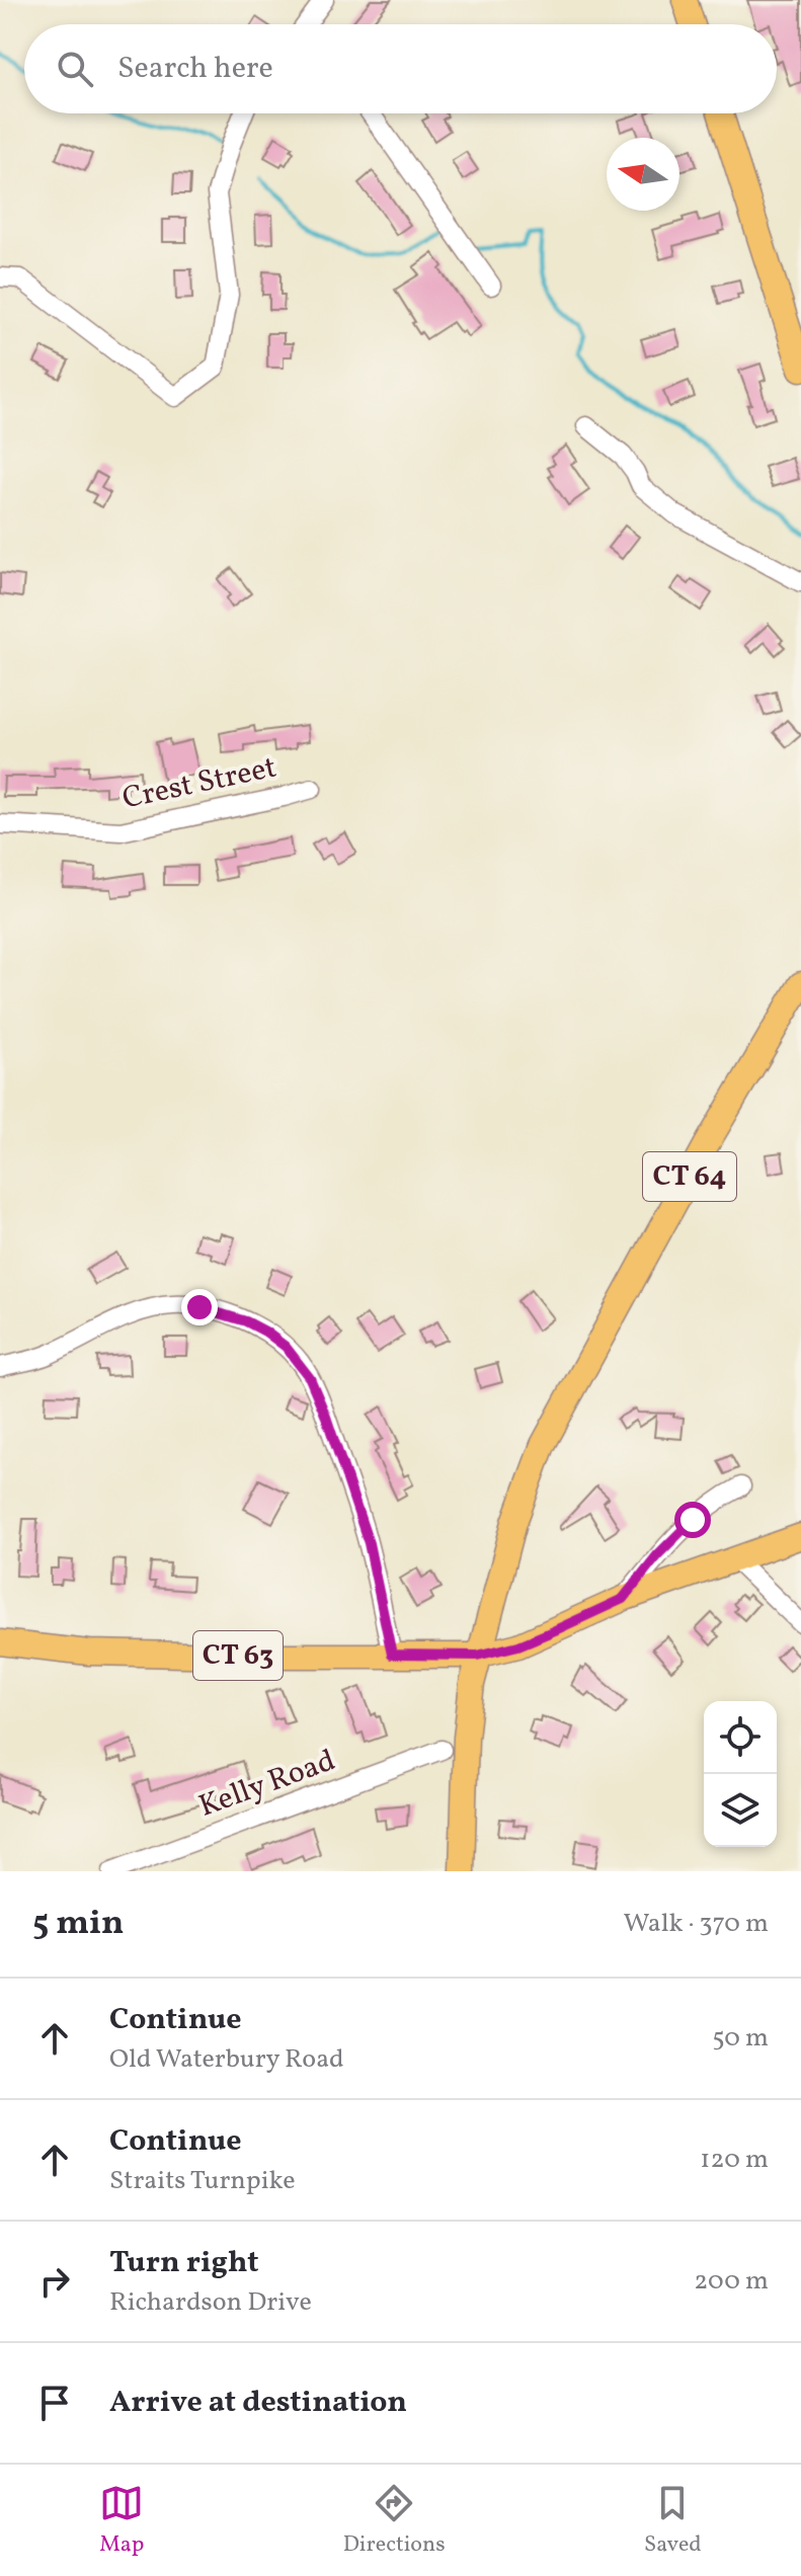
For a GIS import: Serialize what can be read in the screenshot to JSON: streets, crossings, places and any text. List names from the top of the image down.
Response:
{
  "streets": {
    "main road": ["CT 64", "CT 63"],
    "street": ["Crest Street", "Kelly Road"]
  },
  "crossings": [
    ["CT 64", "CT 63"]
  ],
  "north": "left",
  "page": {
    "search": "Search here",
    "heading": ["5 min", "Walk · 370 m"],
    "list": [
      ["Continue", "Old Waterbury Road", "50 m"],
      ["Continue", "Straits Turnpike", "120 m"],
      ["Turn right", "Richardson Drive", "200 m"],
      "Arrive at destination"
    ],
    "nav": ["Map", "Directions", "Saved"]
  }
}
